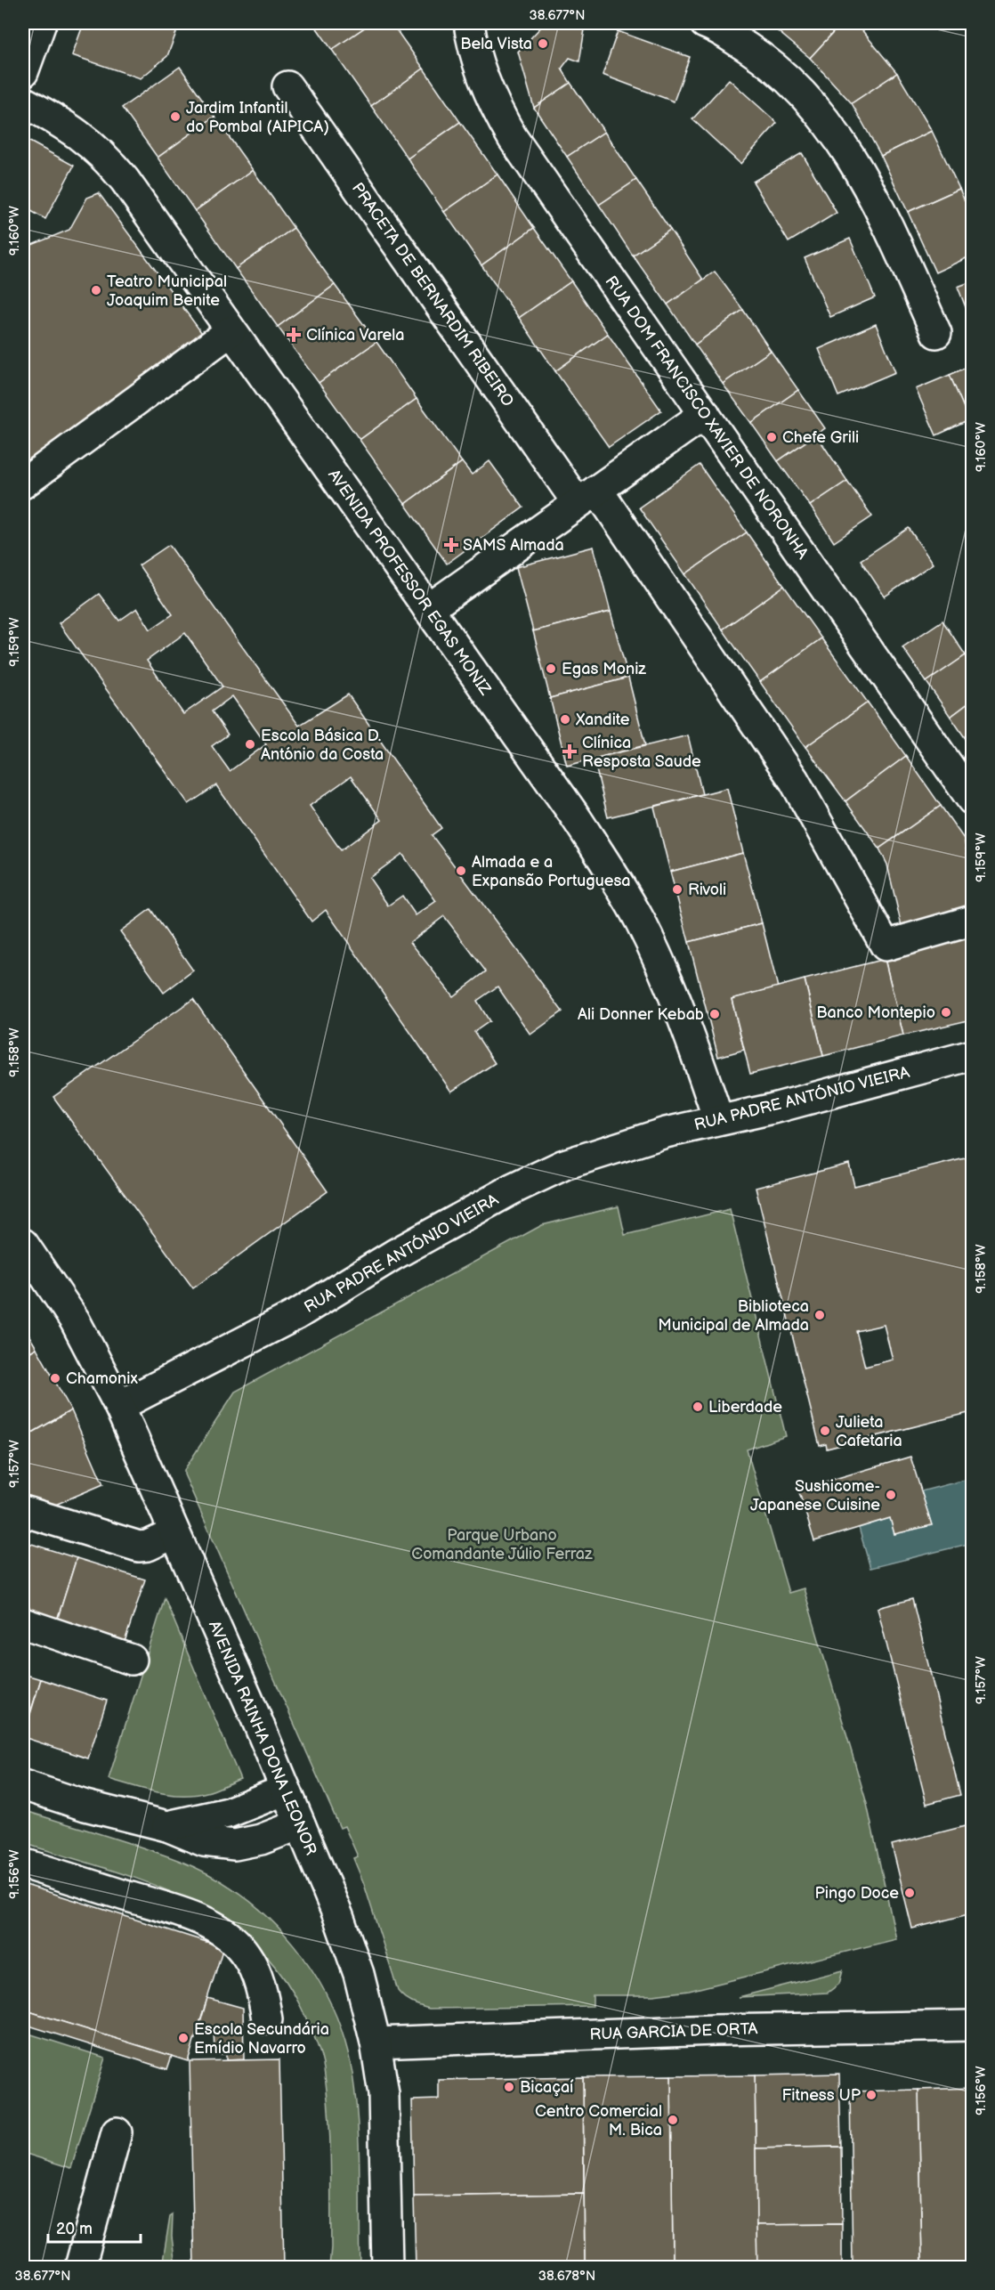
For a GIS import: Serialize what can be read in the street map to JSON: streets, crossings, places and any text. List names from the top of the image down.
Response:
{
  "streets": {
    "street": [
      "PRACETA DE BERNARDIM RIBEIRO",
      "RUA DOM FRANCISCO XAVIER DE NORONHA",
      "AVENIDA PROFESSOR EGAS MONIZ",
      "RUA PADRE ANTÓNIO VIEIRA",
      "AVENIDA RAINHA DONA LEONOR",
      "RUA GARCIA DE ORTA"
    ]
  },
  "crossings": [
    ["AVENIDA PROFESSOR EGAS MONIZ", "RUA PADRE ANTÓNIO VIEIRA"],
    ["RUA PADRE ANTÓNIO VIEIRA", "AVENIDA RAINHA DONA LEONOR"],
    ["AVENIDA RAINHA DONA LEONOR", "RUA GARCIA DE ORTA"]
  ],
  "parks": ["Parque Urbano Comandante Júlio Ferraz"],
  "places": {
    "other": [
      "Bela Vista",
      "Jardim Infantil do Pombal (AIPICA)",
      "Teatro Municipal Joaquim Benite",
      "Chefe Grili",
      "Egas Moniz",
      "Xandite",
      "Escola Básica D. António da Costa",
      "Almada e a Expansão Portuguesa",
      "Rivoli",
      "Banco Montepio",
      "Ali Donner Kebab",
      "Biblioteca Municipal de Almada",
      "Chamonix",
      "Liberdade",
      "Julieta Cafetaria",
      "Sushicome- Japanese Cuisine",
      "Pingo Doce",
      "Escola Secundária Emídio Navarro",
      "Bicaçaí",
      "Fitness UP",
      "Centro Comercial M. Bica"
    ],
    "health": ["Clínica Varela", "SAMS Almada", "Clínica Resposta Saude"]
  },
  "scale_bar": "20 m",
  "coordinates": [
    "38.677°N",
    "9.160°W",
    "9.159°W",
    "9.158°W",
    "9.157°W",
    "9.156°W",
    "38.678°N"
  ]
}
